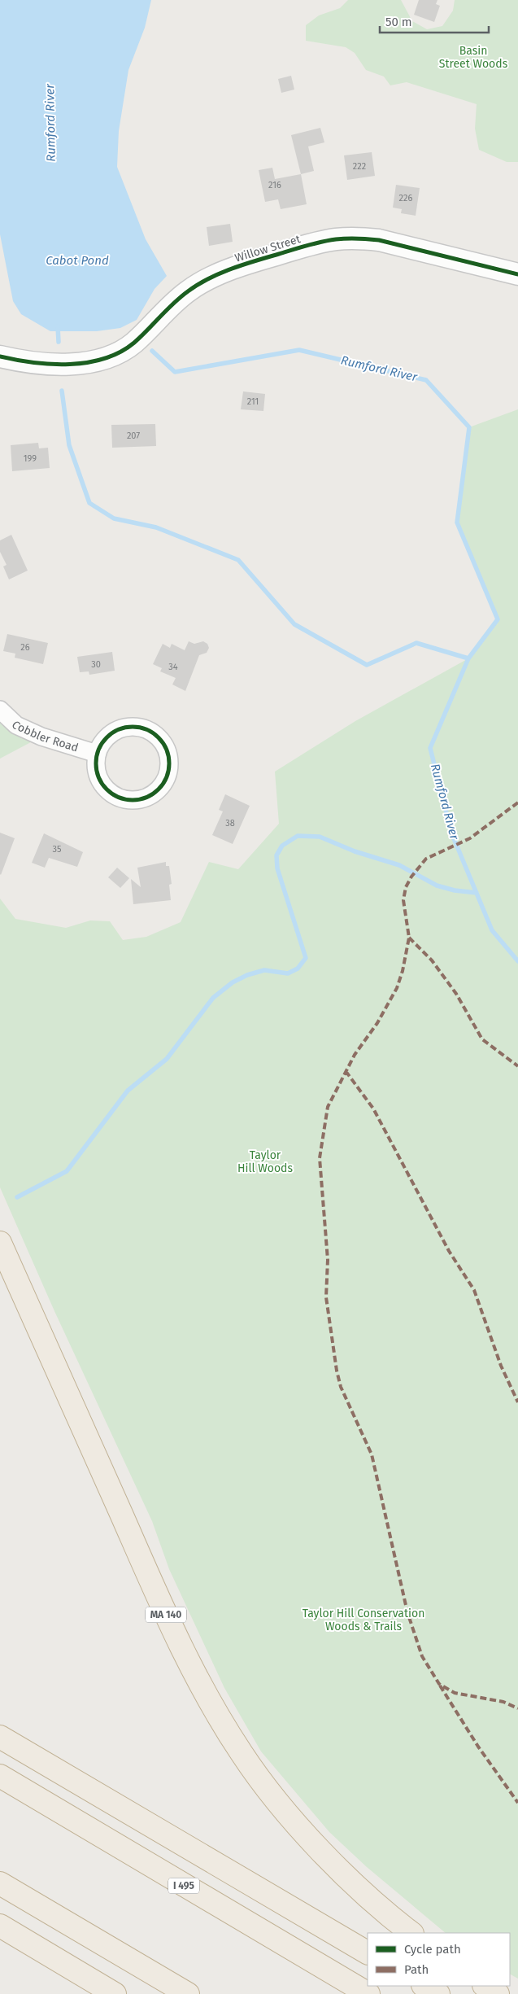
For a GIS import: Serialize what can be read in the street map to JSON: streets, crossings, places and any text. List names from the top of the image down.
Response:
{
  "streets": {
    "highway": ["MA 140", "I 495"],
    "street": ["Willow Street", "Cobbler Road"]
  },
  "water": ["Rumford River", "Cabot Pond"],
  "parks": ["Basin Street Woods", "Taylor Hill Woods", "Taylor Hill Conservation Woods & Trails"],
  "house_numbers": [
    "222",
    "216",
    "226",
    "211",
    "207",
    "199",
    "26",
    "30",
    "34",
    "38",
    "35"
  ],
  "legend": ["Cycle path", "Path"],
  "scale_bar": "50 m"
}
